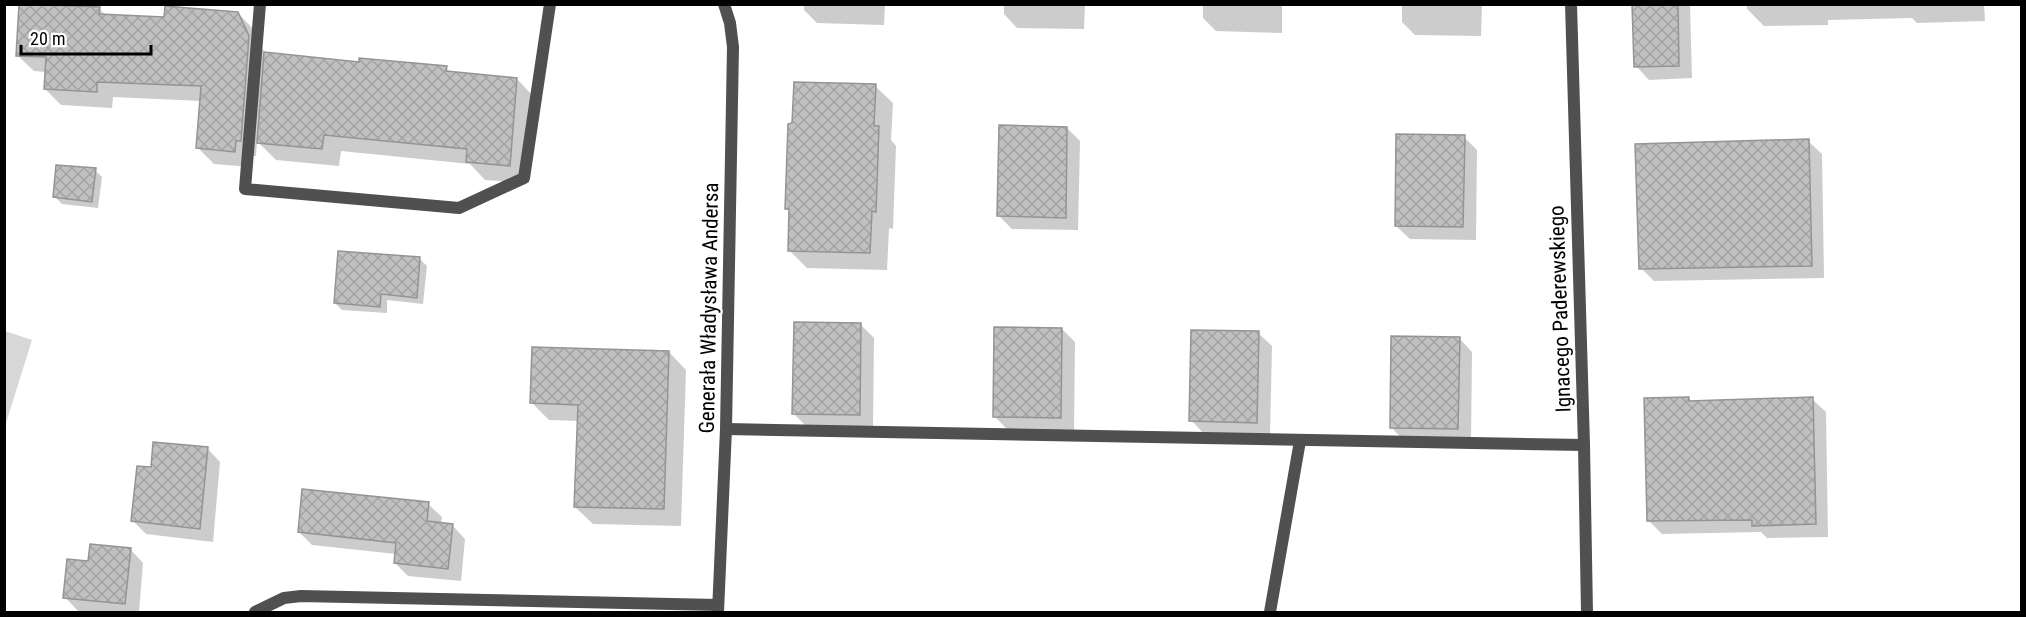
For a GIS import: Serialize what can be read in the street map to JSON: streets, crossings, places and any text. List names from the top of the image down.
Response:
{
  "streets": {
    "street": ["Generała Władysława Andersa", "Ignacego Paderewskiego"]
  },
  "scale_bar": "20 m"
}
